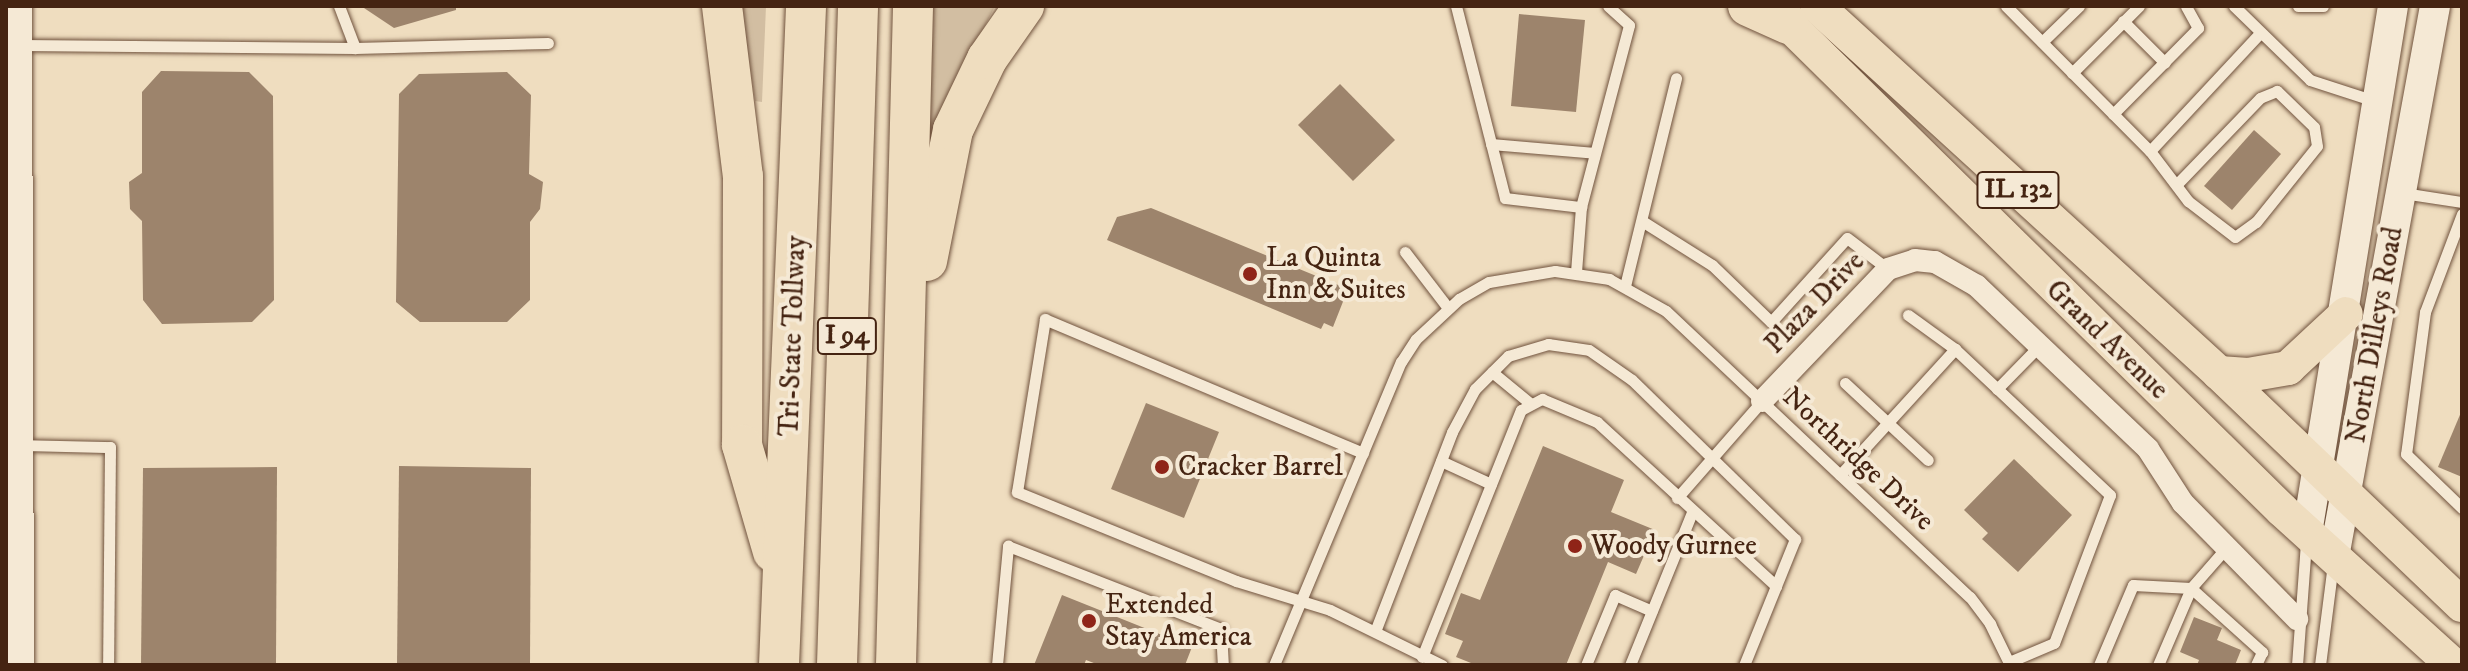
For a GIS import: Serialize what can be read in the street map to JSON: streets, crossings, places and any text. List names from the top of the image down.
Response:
{
  "streets": {
    "highway": ["Tri-State Tollway", "I 94"],
    "main road": ["IL 132", "Grand Avenue"],
    "street": ["Plaza Drive", "North Dilleys Road"],
    "lane": ["Northridge Drive"]
  },
  "crossings": [
    ["Plaza Drive", "North Dilleys Road"],
    ["Plaza Drive", "Northridge Drive"],
    ["North Dilleys Road", "Grand Avenue"]
  ],
  "places": [
    "La Quinta Inn & Suites",
    "Cracker Barrel",
    "Woody Gurnee",
    "Extended Stay America"
  ]
}
